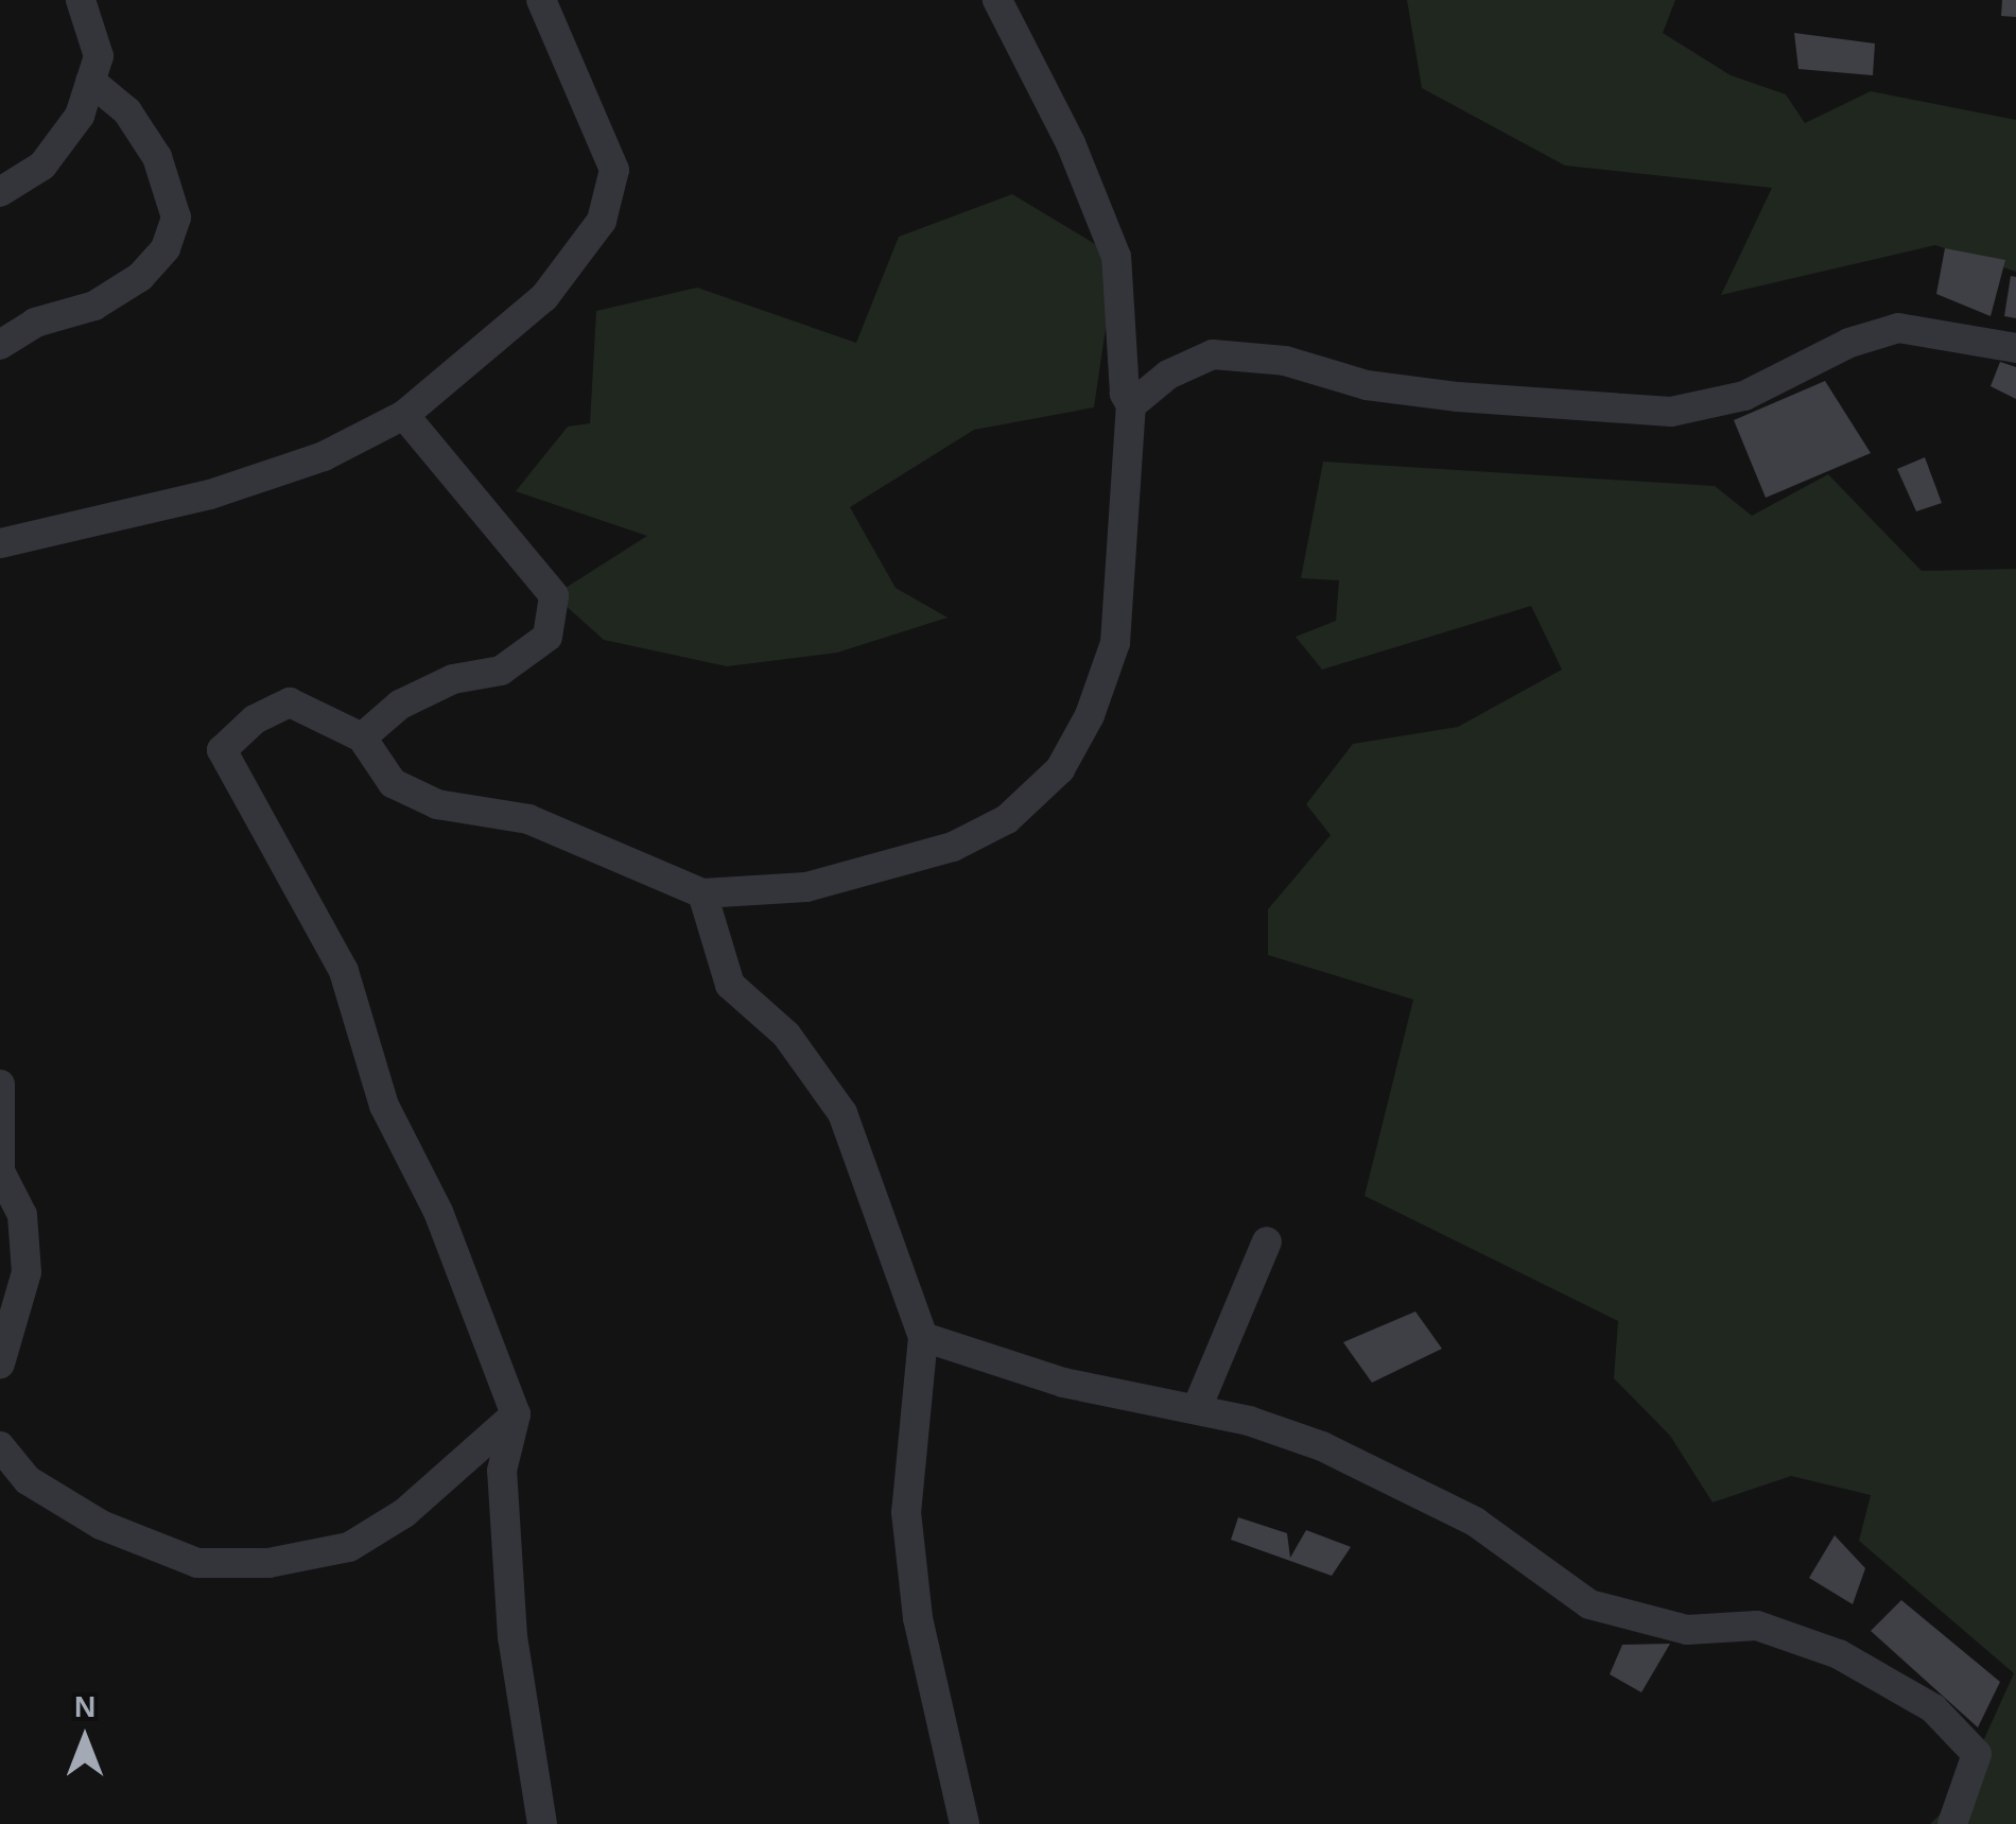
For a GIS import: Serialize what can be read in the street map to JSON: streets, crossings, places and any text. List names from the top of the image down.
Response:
{
  "north": "top"
}
